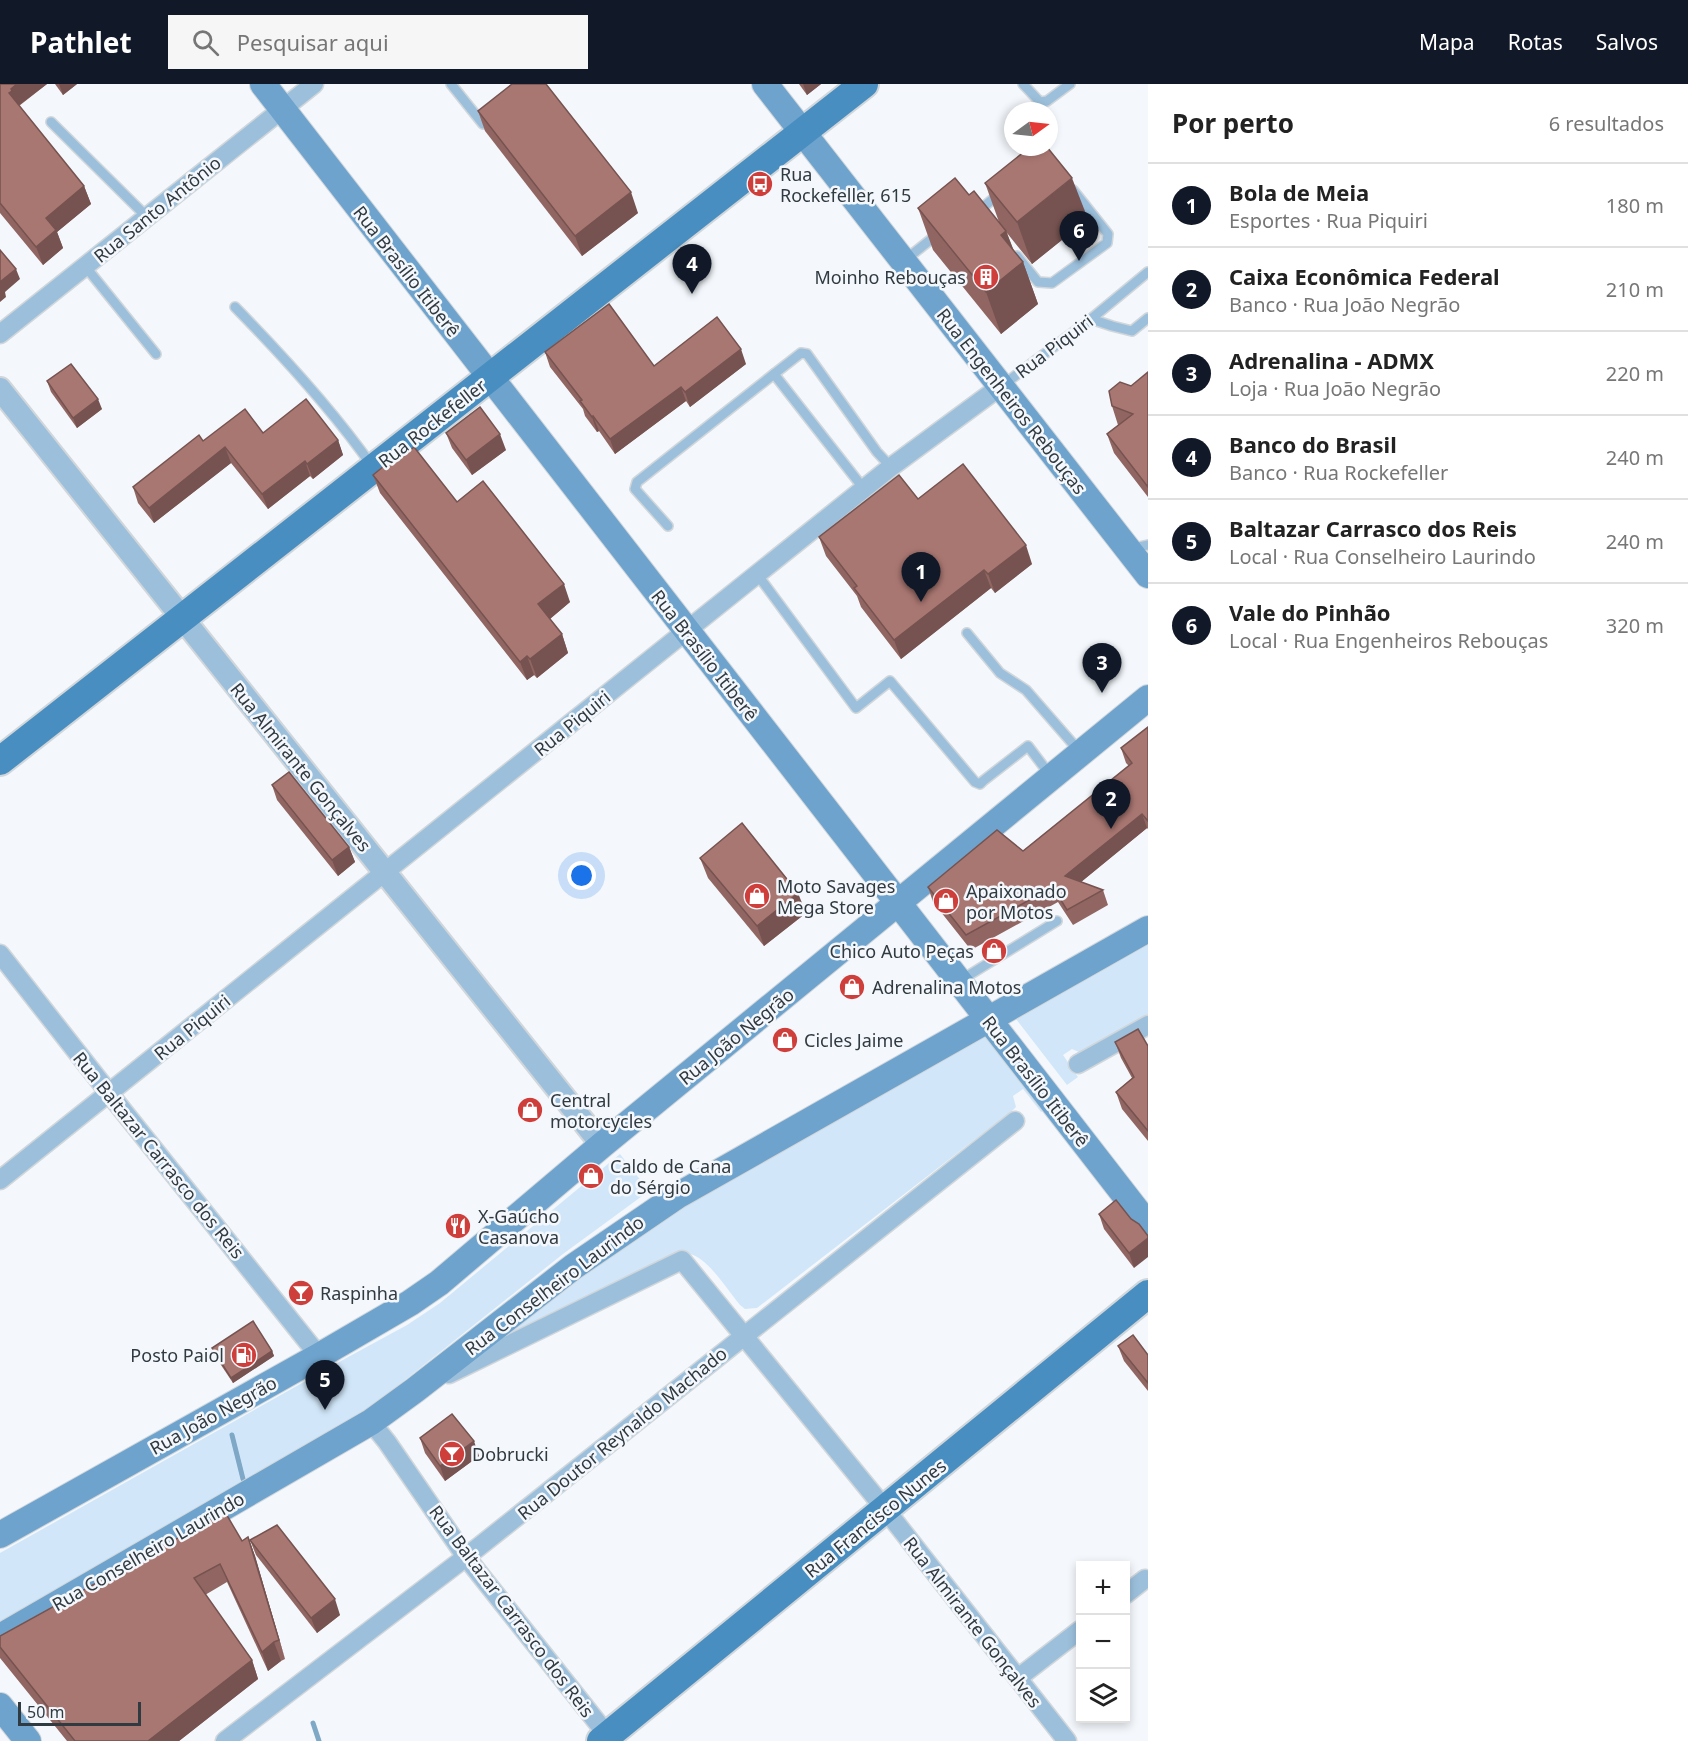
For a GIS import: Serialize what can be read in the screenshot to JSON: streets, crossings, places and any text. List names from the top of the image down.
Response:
{
  "streets": {
    "main road": [
      "Rua Brasílio Itiberê",
      "Rua Engenheiros Rebouças",
      "Rua Rockefeller",
      "Rua João Negrão",
      "Rua Conselheiro Laurindo",
      "Rua Francisco Nunes"
    ],
    "street": [
      "Rua Santo Antônio",
      "Rua Piquiri",
      "Rua Almirante Gonçalves",
      "Rua Baltazar Carrasco dos Reis",
      "Rua Doutor Reynaldo Machado"
    ]
  },
  "crossings": [
    ["Rua Santo Antônio", "Rua Brasílio Itiberê"],
    ["Rua Brasílio Itiberê", "Rua Piquiri"],
    ["Rua Brasílio Itiberê", "Rua Rockefeller"],
    ["Rua Brasílio Itiberê", "Rua João Negrão"],
    ["Rua Brasílio Itiberê", "Rua Conselheiro Laurindo"],
    ["Rua Piquiri", "Rua Engenheiros Rebouças"],
    ["Rua Piquiri", "Rua Almirante Gonçalves"],
    ["Rua Piquiri", "Rua Baltazar Carrasco dos Reis"],
    ["Rua Engenheiros Rebouças", "Rua Rockefeller"],
    ["Rua Rockefeller", "Rua Almirante Gonçalves"],
    ["Rua Almirante Gonçalves", "Rua João Negrão"],
    ["Rua Almirante Gonçalves", "Rua Conselheiro Laurindo"],
    ["Rua Almirante Gonçalves", "Rua Doutor Reynaldo Machado"],
    ["Rua Almirante Gonçalves", "Rua Francisco Nunes"],
    ["Rua João Negrão", "Rua Baltazar Carrasco dos Reis"],
    ["Rua Baltazar Carrasco dos Reis", "Rua Conselheiro Laurindo"],
    ["Rua Baltazar Carrasco dos Reis", "Rua Doutor Reynaldo Machado"],
    ["Rua Baltazar Carrasco dos Reis", "Rua Francisco Nunes"]
  ],
  "places": {
    "bus stop": ["Rua Rockefeller, 615"],
    "building": ["Moinho Rebouças"],
    "shop": [
      "Moto Savages Mega Store",
      "Apaixonado por Motos",
      "Chico Auto Peças",
      "Adrenalina Motos",
      "Cicles Jaime",
      "Central motorcycles",
      "Caldo de Cana do Sérgio"
    ],
    "restaurant": ["X-Gaúcho Casanova"],
    "bar": ["Raspinha", "Dobrucki"],
    "fuel station": ["Posto Paiol"]
  },
  "scale_bar": "50 m",
  "north": "right",
  "page": {
    "header": "Pathlet",
    "search": "Pesquisar aqui",
    "nav": ["Mapa", "Rotas", "Salvos"],
    "heading": ["Por perto", "6 resultados"],
    "list": [
      {
        "mark": "1",
        "name": "Bola de Meia",
        "note": "Esportes · Rua Piquiri",
        "value": "180 m"
      },
      {
        "mark": "2",
        "name": "Caixa Econômica Federal",
        "note": "Banco · Rua João Negrão",
        "value": "210 m"
      },
      {
        "mark": "3",
        "name": "Adrenalina - ADMX",
        "note": "Loja · Rua João Negrão",
        "value": "220 m"
      },
      {
        "mark": "4",
        "name": "Banco do Brasil",
        "note": "Banco · Rua Rockefeller",
        "value": "240 m"
      },
      {
        "mark": "5",
        "name": "Baltazar Carrasco dos Reis",
        "note": "Local · Rua Conselheiro Laurindo",
        "value": "240 m"
      },
      {
        "mark": "6",
        "name": "Vale do Pinhão",
        "note": "Local · Rua Engenheiros Rebouças",
        "value": "320 m"
      }
    ],
    "pins": [
      "6",
      "4",
      "1",
      "3",
      "2",
      "5"
    ],
    "map_buttons": ["+", "−"],
    "scale": "50 m"
  }
}
